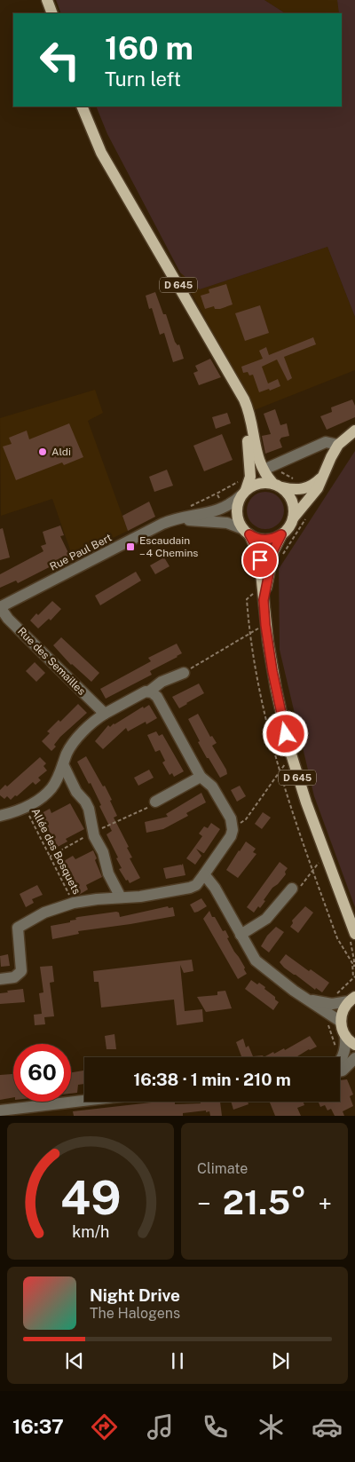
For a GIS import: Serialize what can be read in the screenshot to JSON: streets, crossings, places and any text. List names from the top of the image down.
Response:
{
  "streets": {
    "main road": ["D 645"],
    "street": ["Rue Paul Bert", "Rue des Semailles"],
    "path": ["Allée des Bosquets"]
  },
  "crossings": [
    ["D 645", "Rue Paul Bert"],
    ["Rue Paul Bert", "Rue des Semailles"]
  ],
  "places": {
    "other": ["Aldi"],
    "transit": ["Escaudain – 4 Chemins"]
  },
  "page": {
    "turn": ["160 m", "Turn left"],
    "limit": "60",
    "trip": "16:38 · 1 min · 210 m",
    "tile": "Climate",
    "heat": ["−", "21.5°", "+"],
    "song": ["Night Drive", "The Halogens"],
    "tabs": "16:37",
    "gauge": ["49", "km/h"]
  }
}
